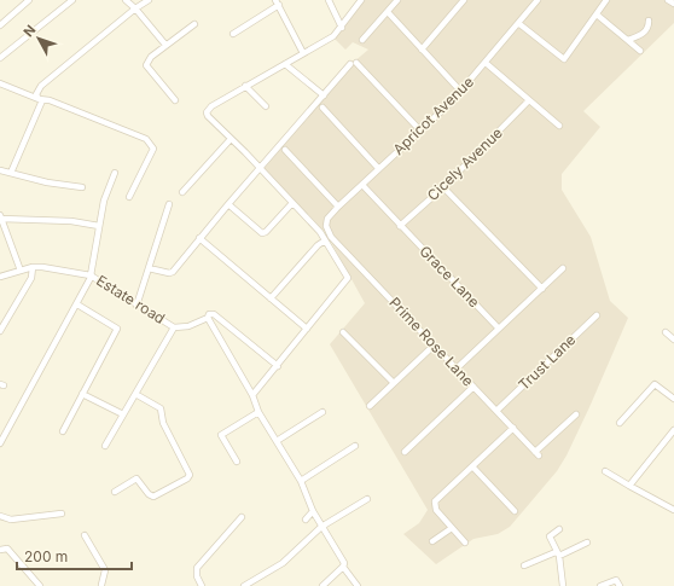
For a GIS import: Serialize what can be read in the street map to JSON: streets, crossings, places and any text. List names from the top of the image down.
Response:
{
  "streets": {
    "street": [
      "Apricot Avenue",
      "Cicely Avenue",
      "Grace Lane",
      "Estate road",
      "Prime Rose Lane",
      "Trust Lane"
    ]
  },
  "crossings": [
    ["Apricot Avenue", "Grace Lane"],
    ["Apricot Avenue", "Prime Rose Lane"],
    ["Cicely Avenue", "Grace Lane"],
    ["Prime Rose Lane", "Trust Lane"]
  ],
  "scale_bar": "200 m",
  "north": "top left"
}
